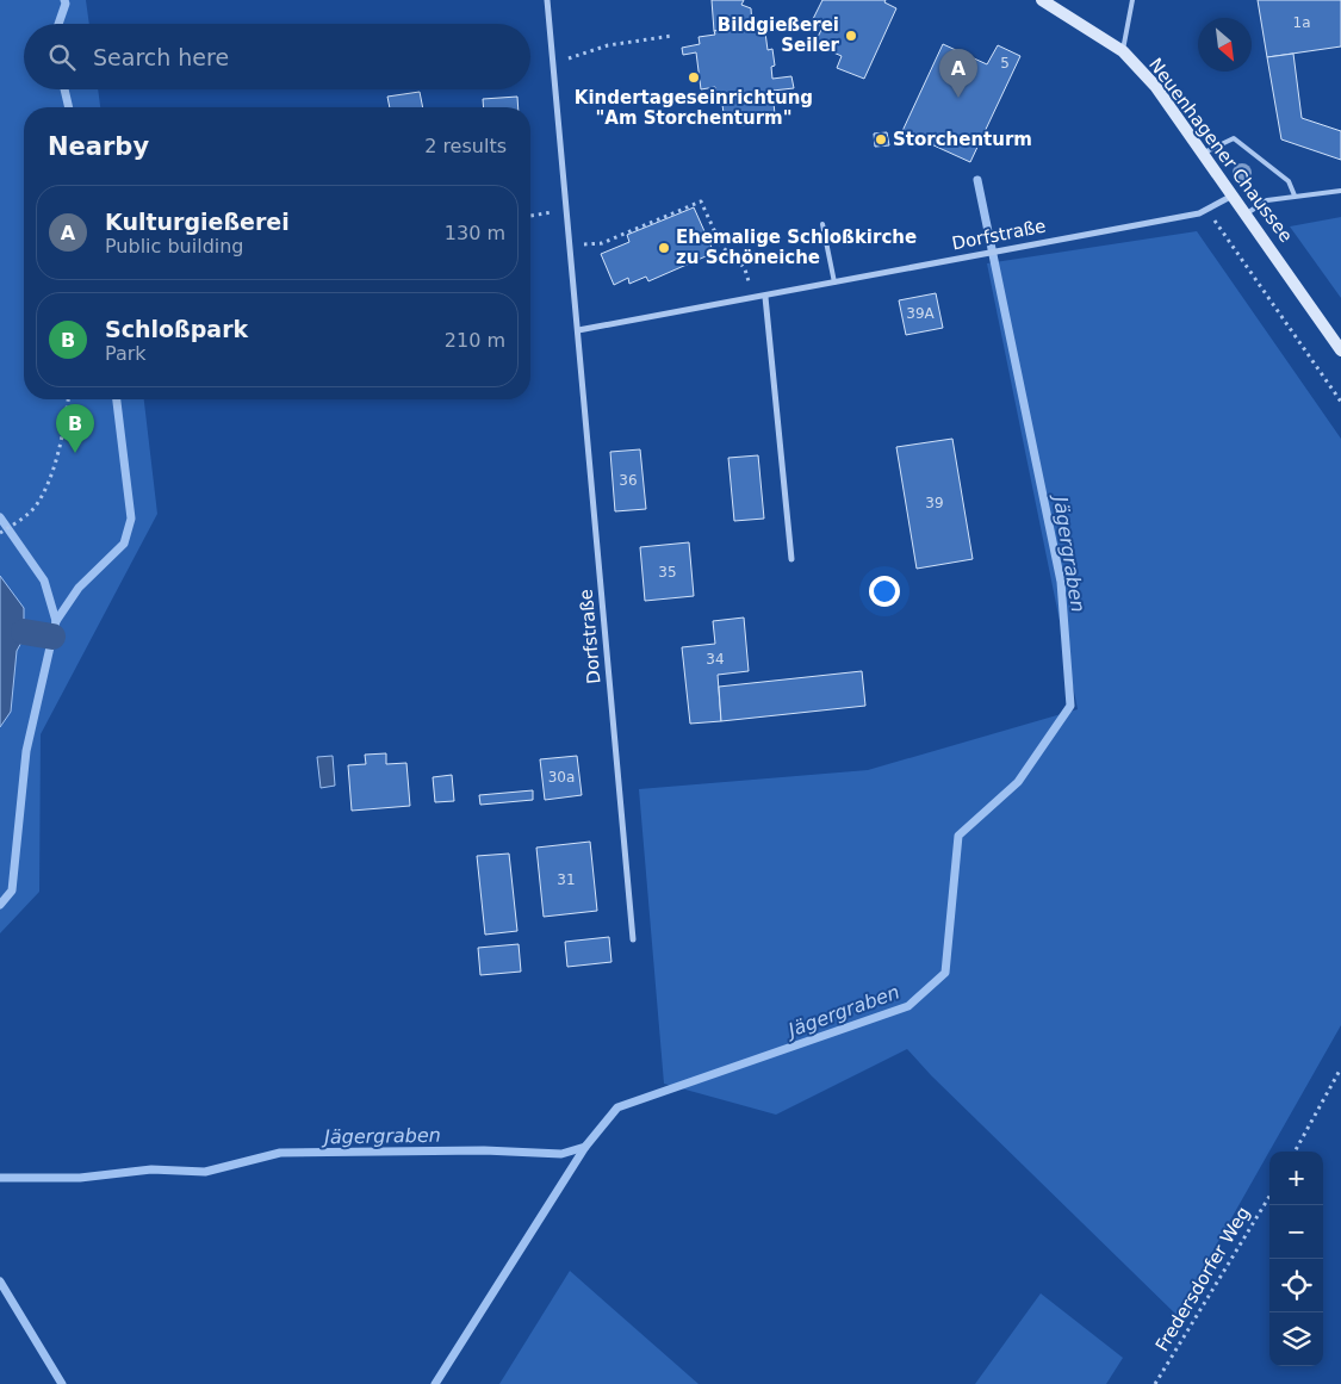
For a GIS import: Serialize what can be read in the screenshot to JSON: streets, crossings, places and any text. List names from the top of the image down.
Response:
{
  "streets": {
    "main road": ["Neuenhagener Chaussee"],
    "street": ["Dorfstraße"],
    "path": ["Fredersdorfer Weg"]
  },
  "crossings": [
    ["Neuenhagener Chaussee", "Dorfstraße"]
  ],
  "water": ["Jägergraben"],
  "places": [
    "Bildgießerei Seiler",
    "Kindertageseinrichtung \"Am Storchenturm\"",
    "Storchenturm",
    "Ehemalige Schloßkirche zu Schöneiche"
  ],
  "house_numbers": [
    "1a",
    "5",
    "39A",
    "36",
    "39",
    "35",
    "34",
    "30a",
    "31"
  ],
  "north": "bottom right",
  "page": {
    "search": "Search here",
    "pins": ["A", "B"],
    "heading": ["Nearby", "2 results"],
    "list": [
      {
        "mark": "A",
        "name": "Kulturgießerei",
        "note": "Public building",
        "value": "130 m"
      },
      {
        "mark": "B",
        "name": "Schloßpark",
        "note": "Park",
        "value": "210 m"
      }
    ],
    "map_buttons": ["+", "−"]
  }
}
